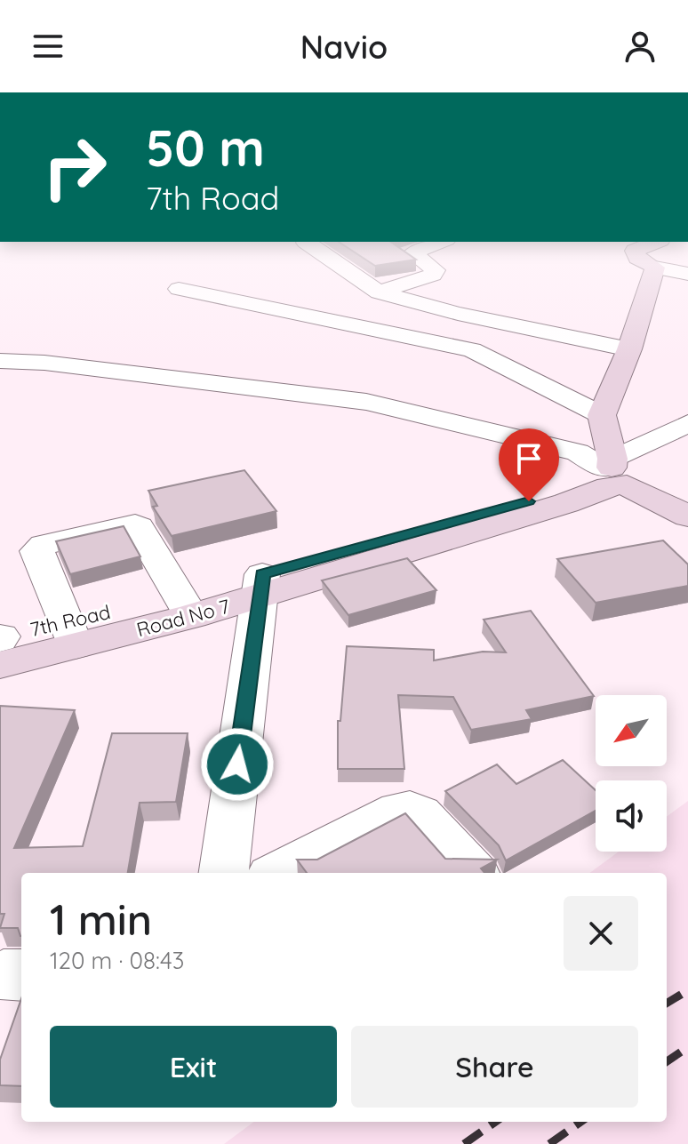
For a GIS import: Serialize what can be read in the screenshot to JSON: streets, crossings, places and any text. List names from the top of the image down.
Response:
{
  "streets": {
    "street": ["Road No 7", "7th Road"]
  },
  "crossings": [
    ["Road No 7", "7th Road"]
  ],
  "north": "bottom left",
  "page": {
    "header": "Navio",
    "turn": ["50 m", "7th Road"],
    "heading": ["1 min", "120 m · 08:43"],
    "buttons": ["Exit", "Share"]
  }
}
